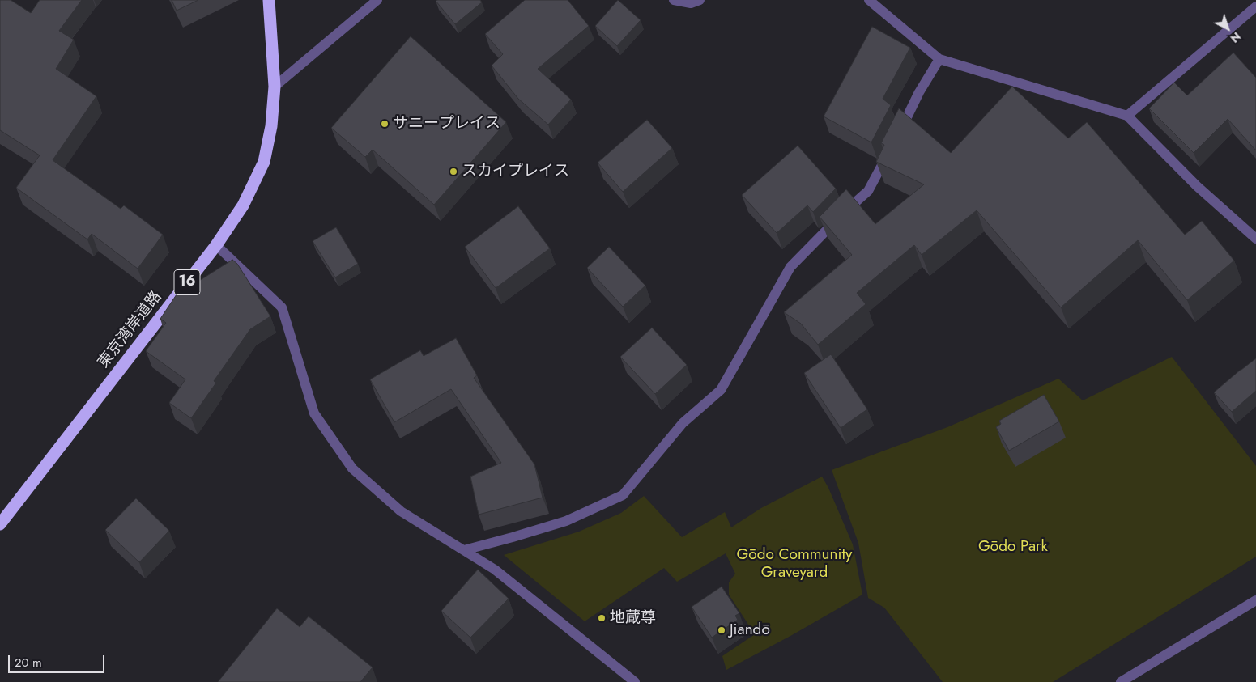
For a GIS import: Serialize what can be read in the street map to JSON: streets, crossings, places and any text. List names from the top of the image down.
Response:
{
  "streets": {
    "highway": ["16", "東京湾岸道路"]
  },
  "parks": ["Gōdo Park", "Gōdo Community Graveyard"],
  "places": [
    "サニープレイス",
    "スカイプレイス",
    "地蔵尊",
    "Jiandō"
  ],
  "scale_bar": "20 m",
  "north": "bottom right"
}
